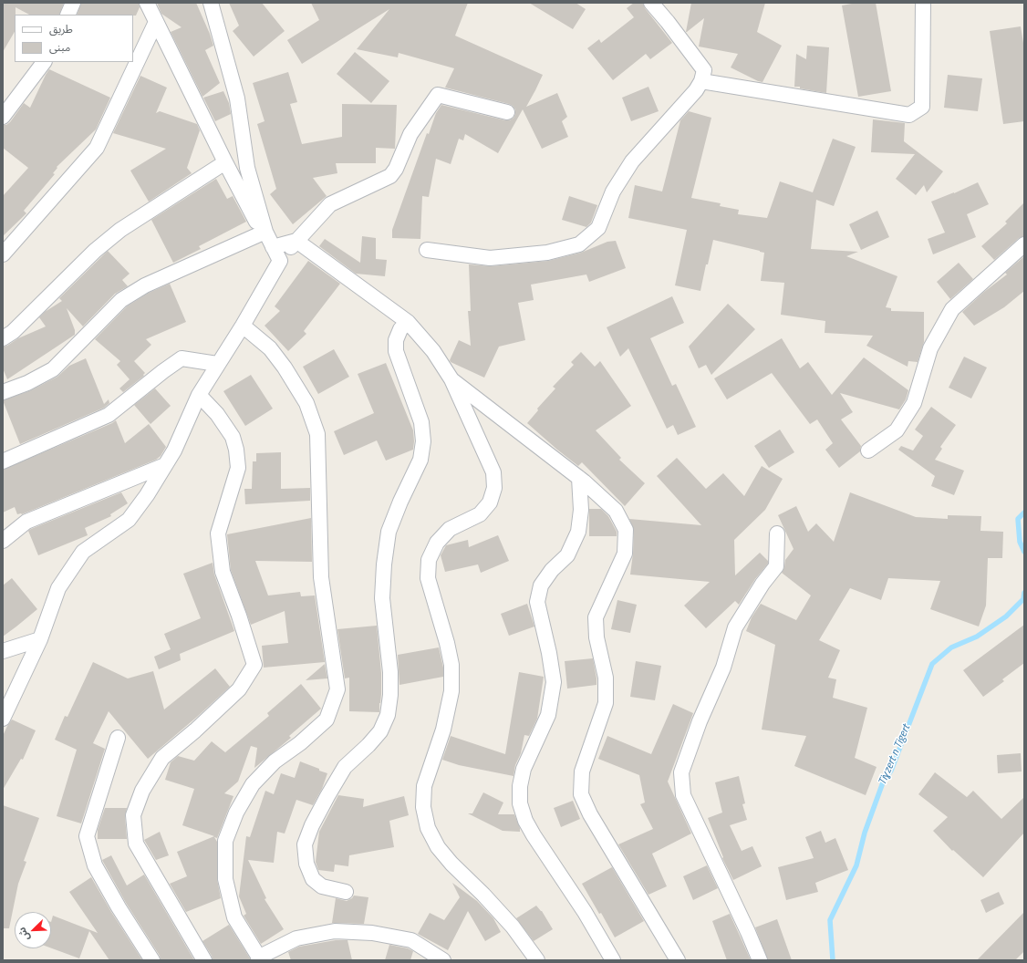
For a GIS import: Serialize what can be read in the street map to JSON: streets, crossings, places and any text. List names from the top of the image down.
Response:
{
  "water": ["Tiɣzert n Tigert"],
  "legend": ["طريق", "مبنى"],
  "north": "bottom left"
}
